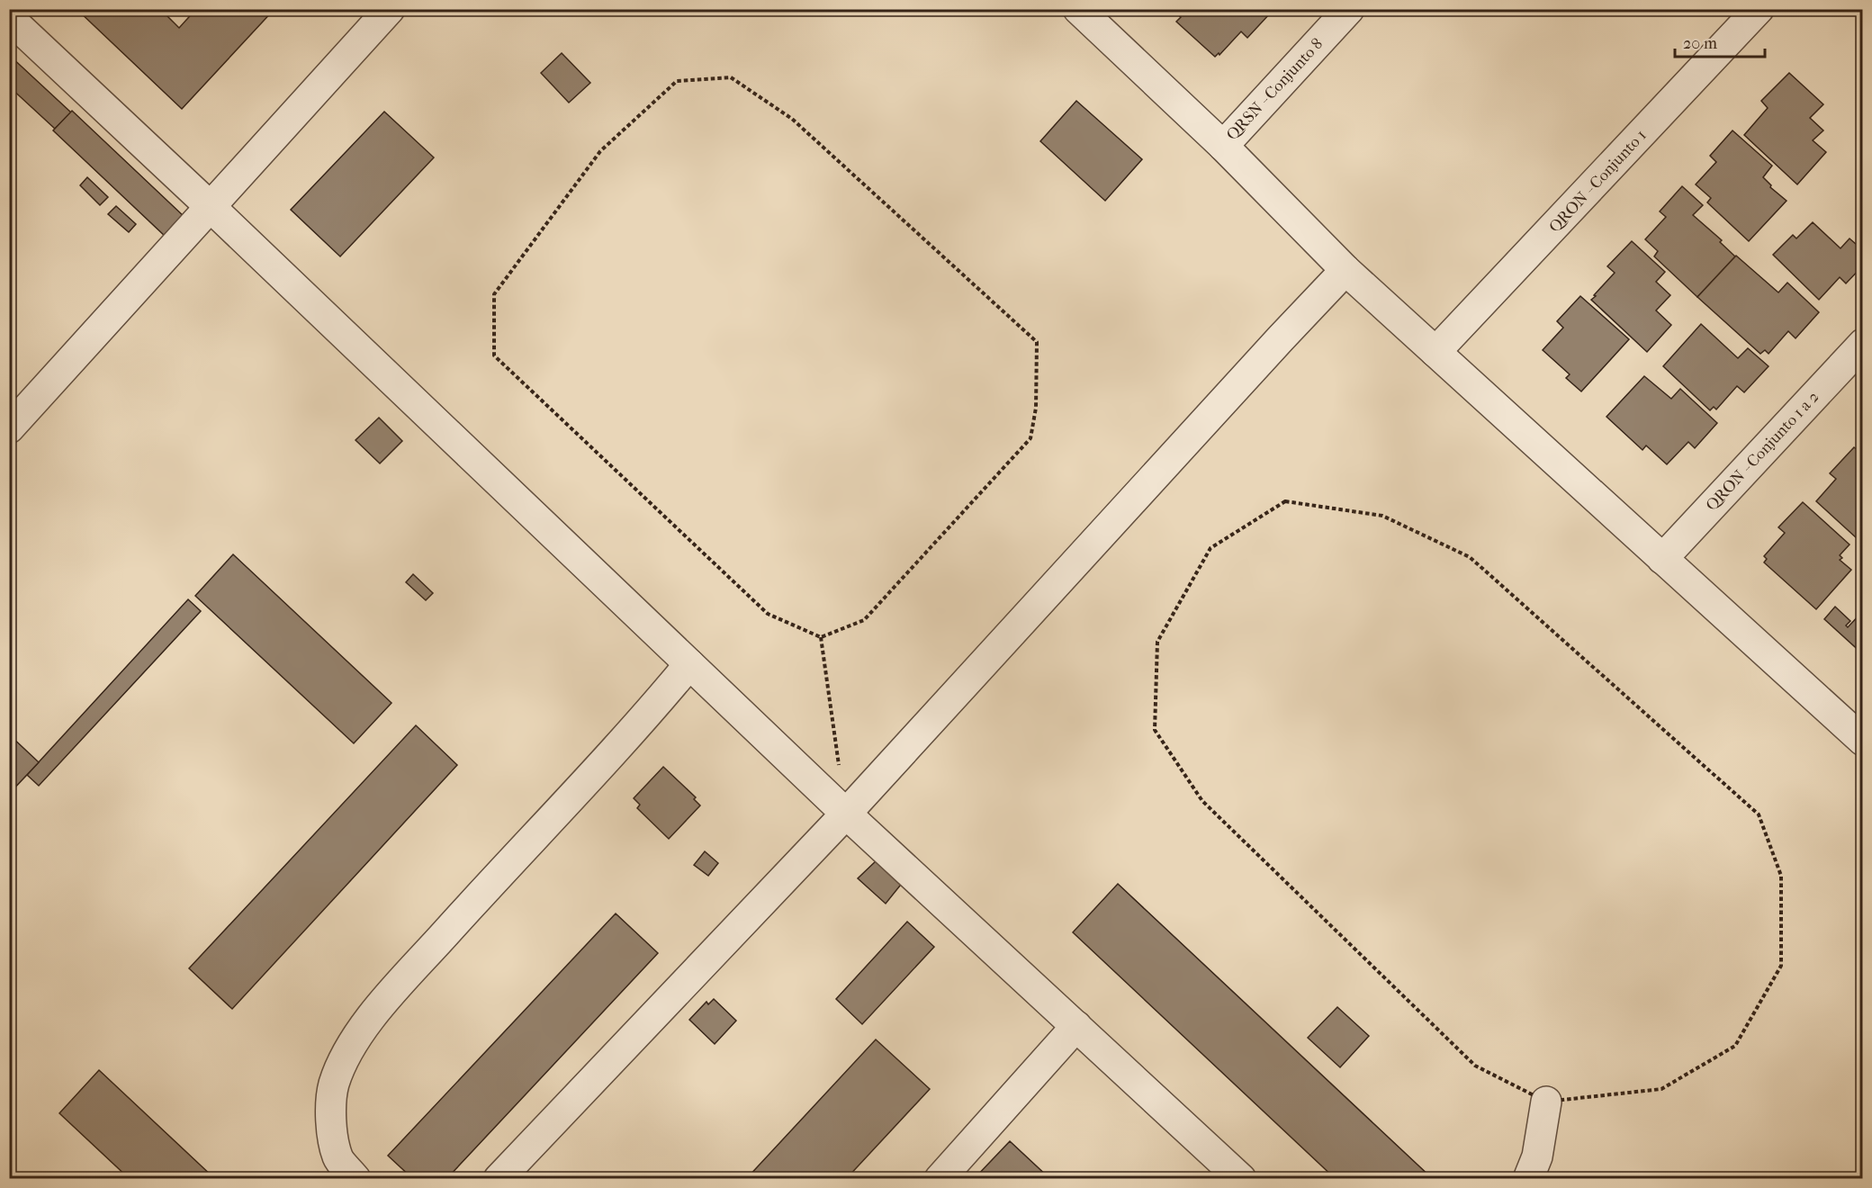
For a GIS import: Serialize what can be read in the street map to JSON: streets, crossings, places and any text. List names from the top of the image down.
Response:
{
  "streets": {
    "street": ["QRSN - Conjunto 8", "QRON - Conjunto 1", "QRON - Conjunto 1 a 2"]
  },
  "scale_bar": "20 m"
}
